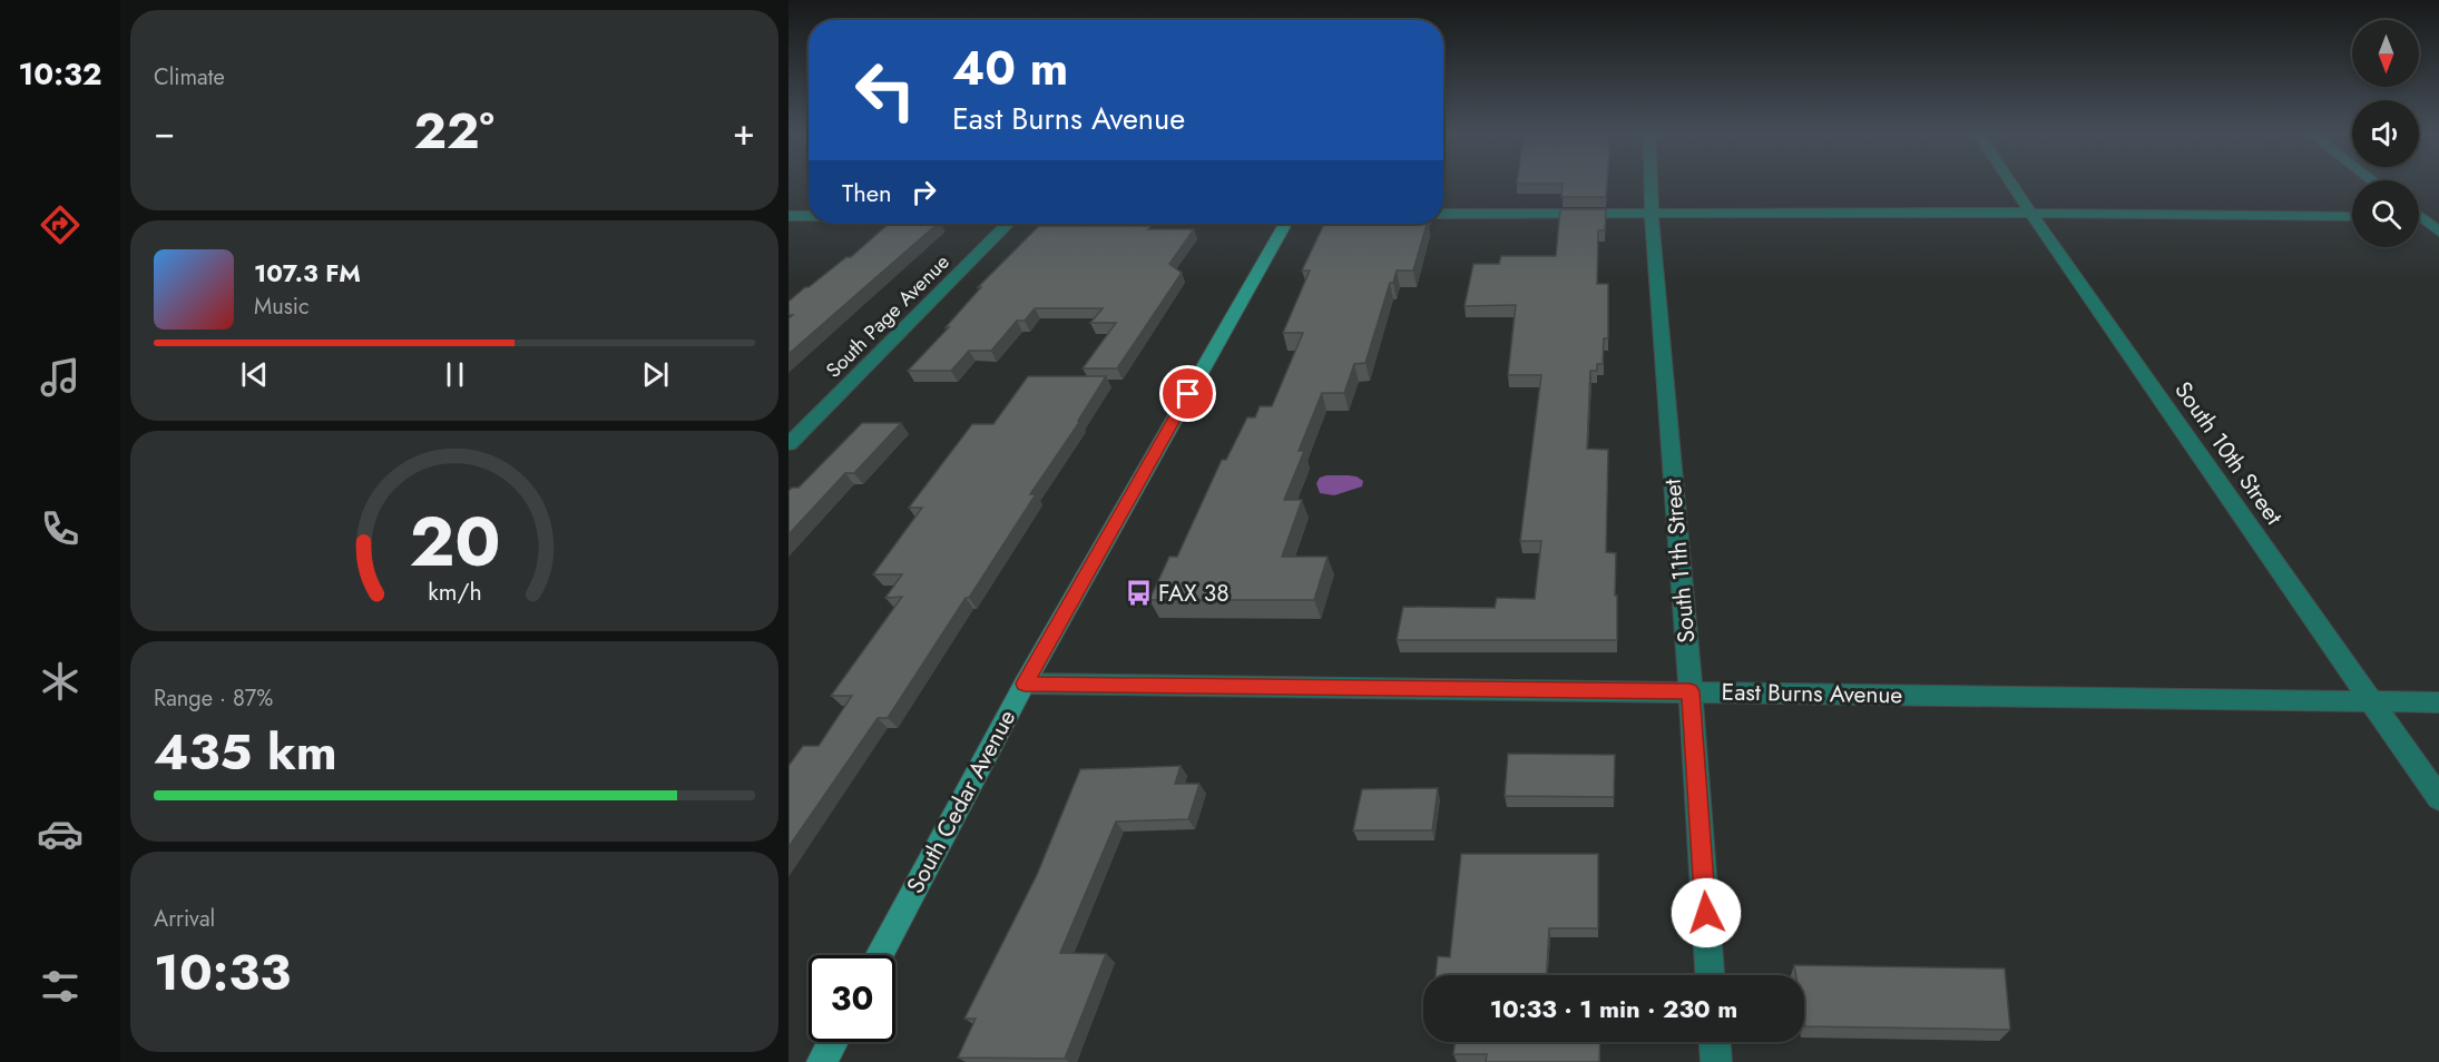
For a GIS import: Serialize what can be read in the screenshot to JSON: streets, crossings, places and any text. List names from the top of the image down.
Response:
{
  "streets": {
    "main road": ["South Cedar Avenue"],
    "street": [
      "South Page Avenue",
      "South 10th Street",
      "South 11th Street",
      "East Burns Avenue"
    ]
  },
  "crossings": [
    ["South 10th Street", "East Burns Avenue"],
    ["South 11th Street", "East Burns Avenue"],
    ["East Burns Avenue", "South Cedar Avenue"]
  ],
  "places": {
    "bus stop": ["FAX 38"]
  },
  "north": "bottom",
  "page": {
    "tabs": "10:32",
    "tile": [
      "Climate",
      ["Range · 87%", "435 km"],
      ["Arrival", "10:33"]
    ],
    "turn": ["40 m", "East Burns Avenue"],
    "heat": ["−", "22°", "+"],
    "then": "Then",
    "song": ["107.3 FM", "Music"],
    "limit": "30",
    "trip": "10:33 · 1 min · 230 m",
    "gauge": ["20", "km/h"]
  }
}
